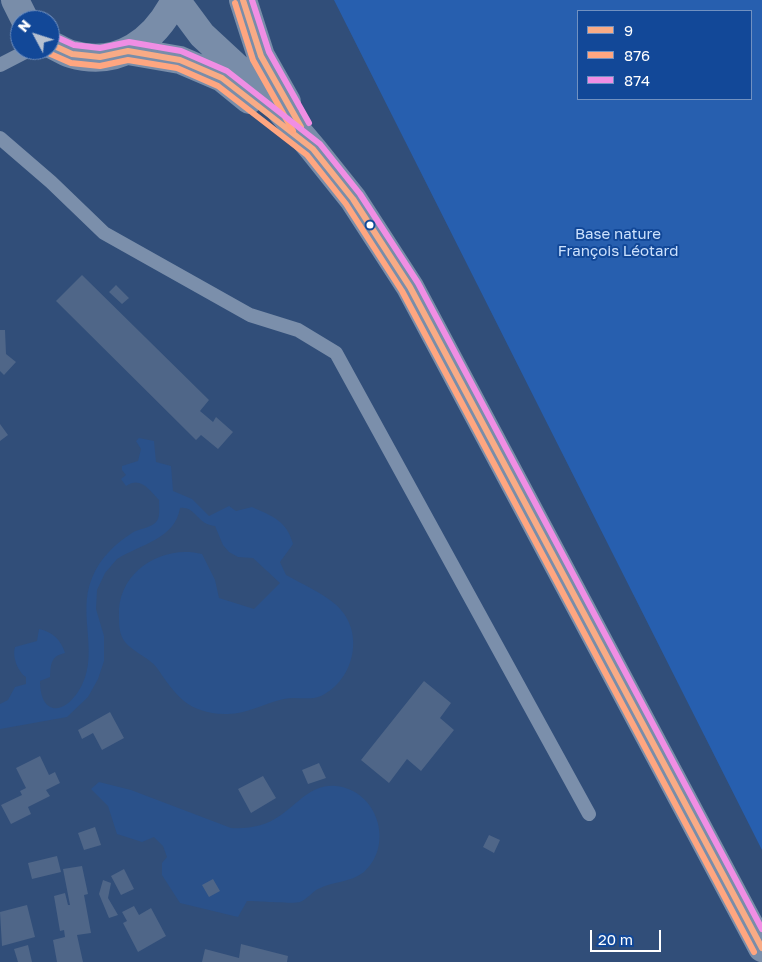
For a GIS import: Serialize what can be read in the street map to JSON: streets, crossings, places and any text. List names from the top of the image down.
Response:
{
  "parks": ["Base nature François Léotard"],
  "lines": ["transit line 9", "transit line 874", "transit line 876"],
  "legend": ["9", "876", "874"],
  "scale_bar": "20 m",
  "north": "top left"
}
